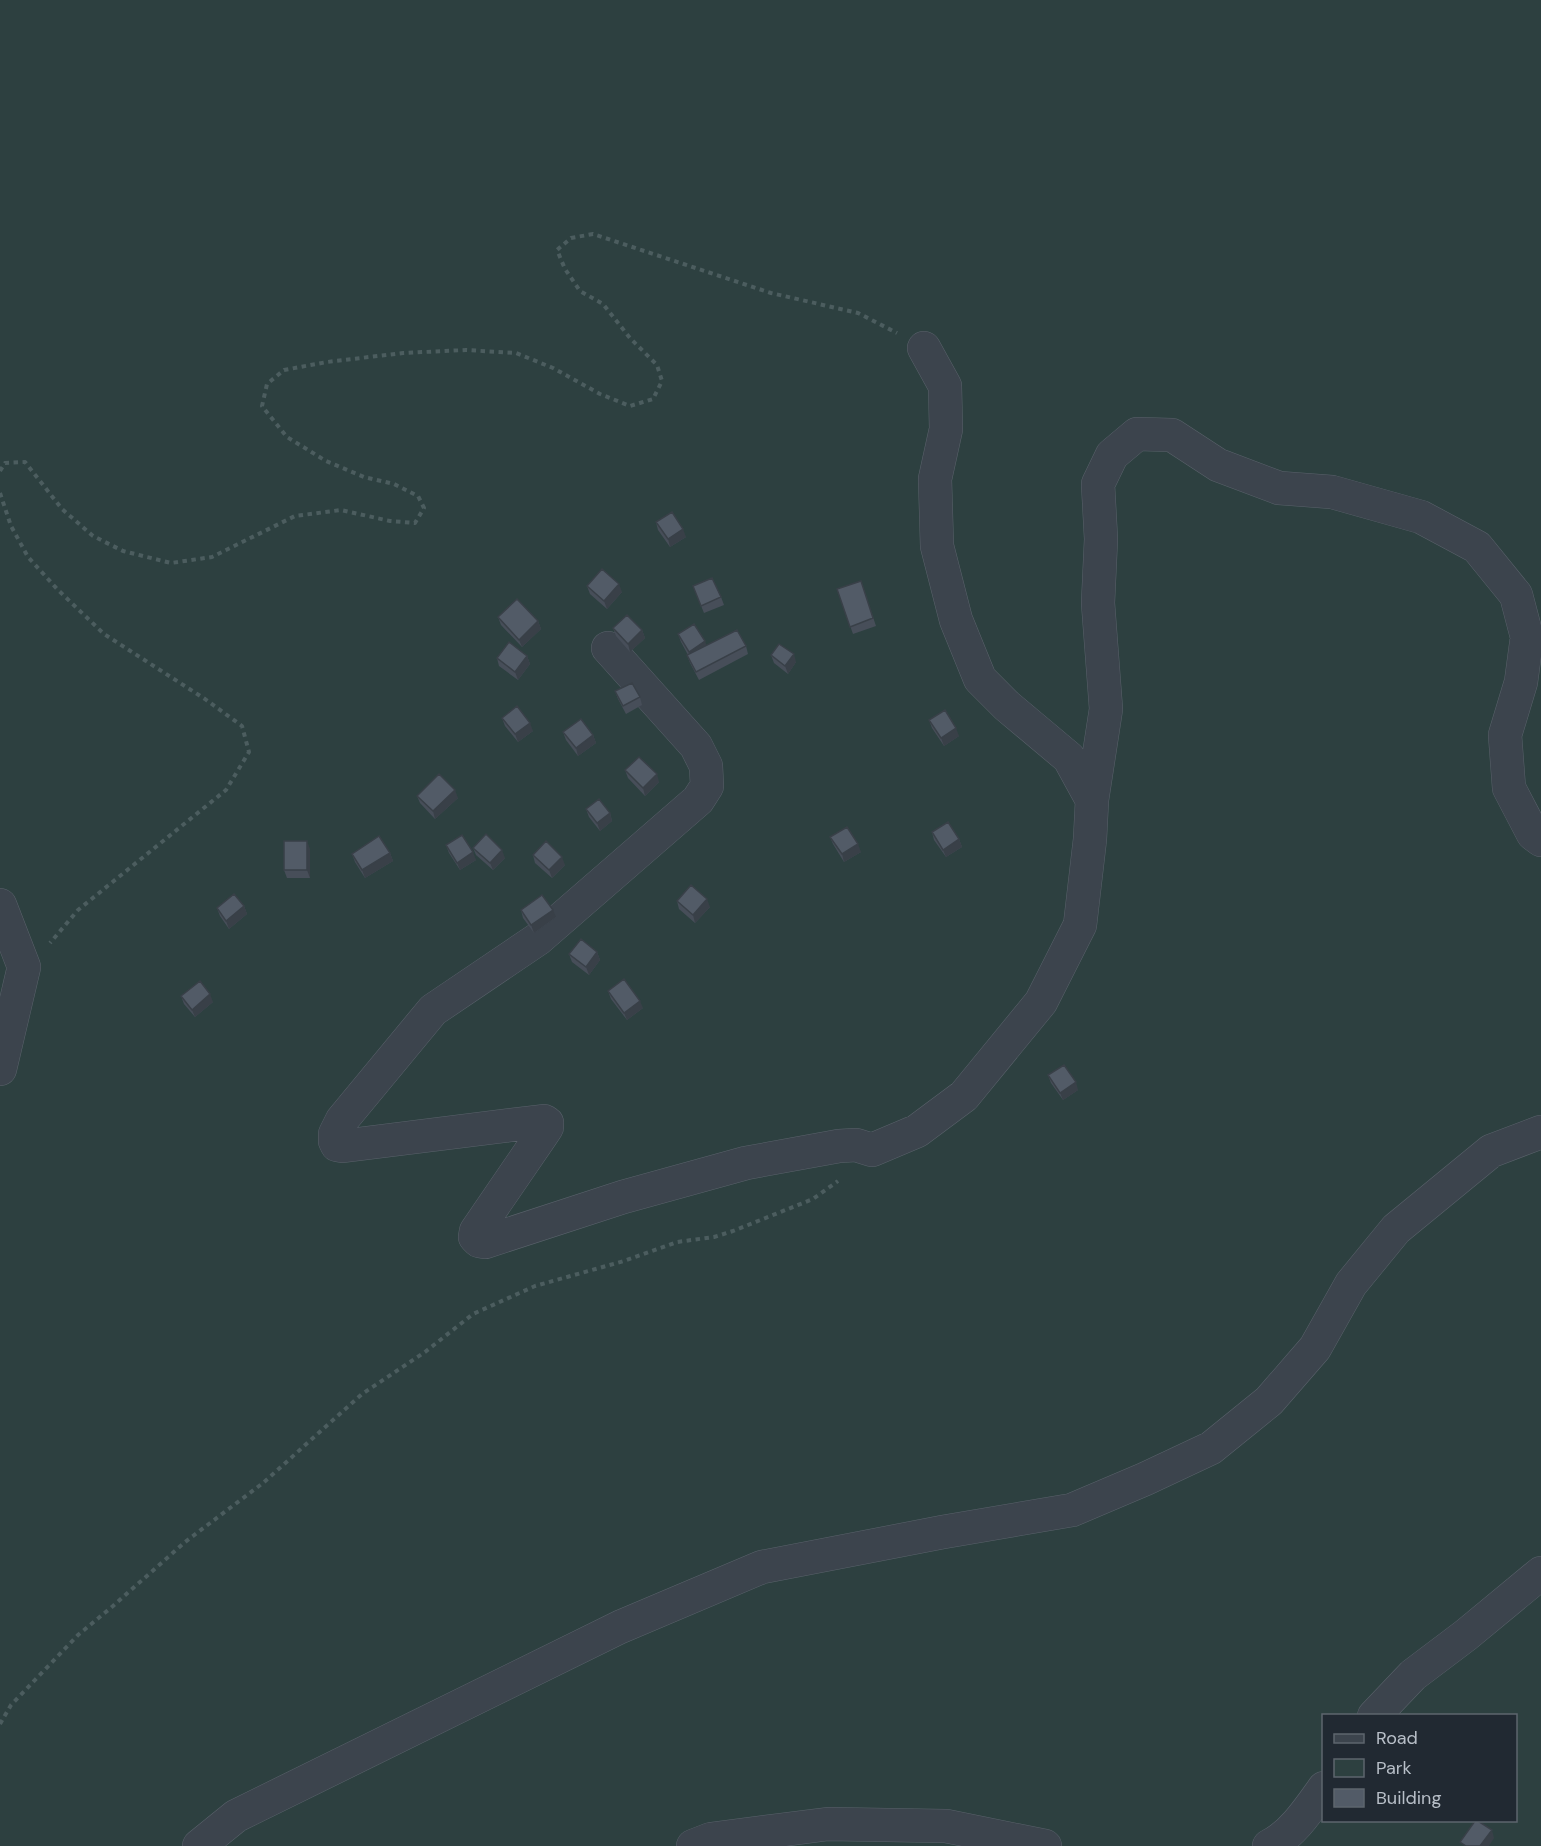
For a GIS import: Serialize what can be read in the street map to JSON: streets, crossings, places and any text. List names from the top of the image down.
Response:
{
  "legend": ["Road", "Park", "Building"]
}
